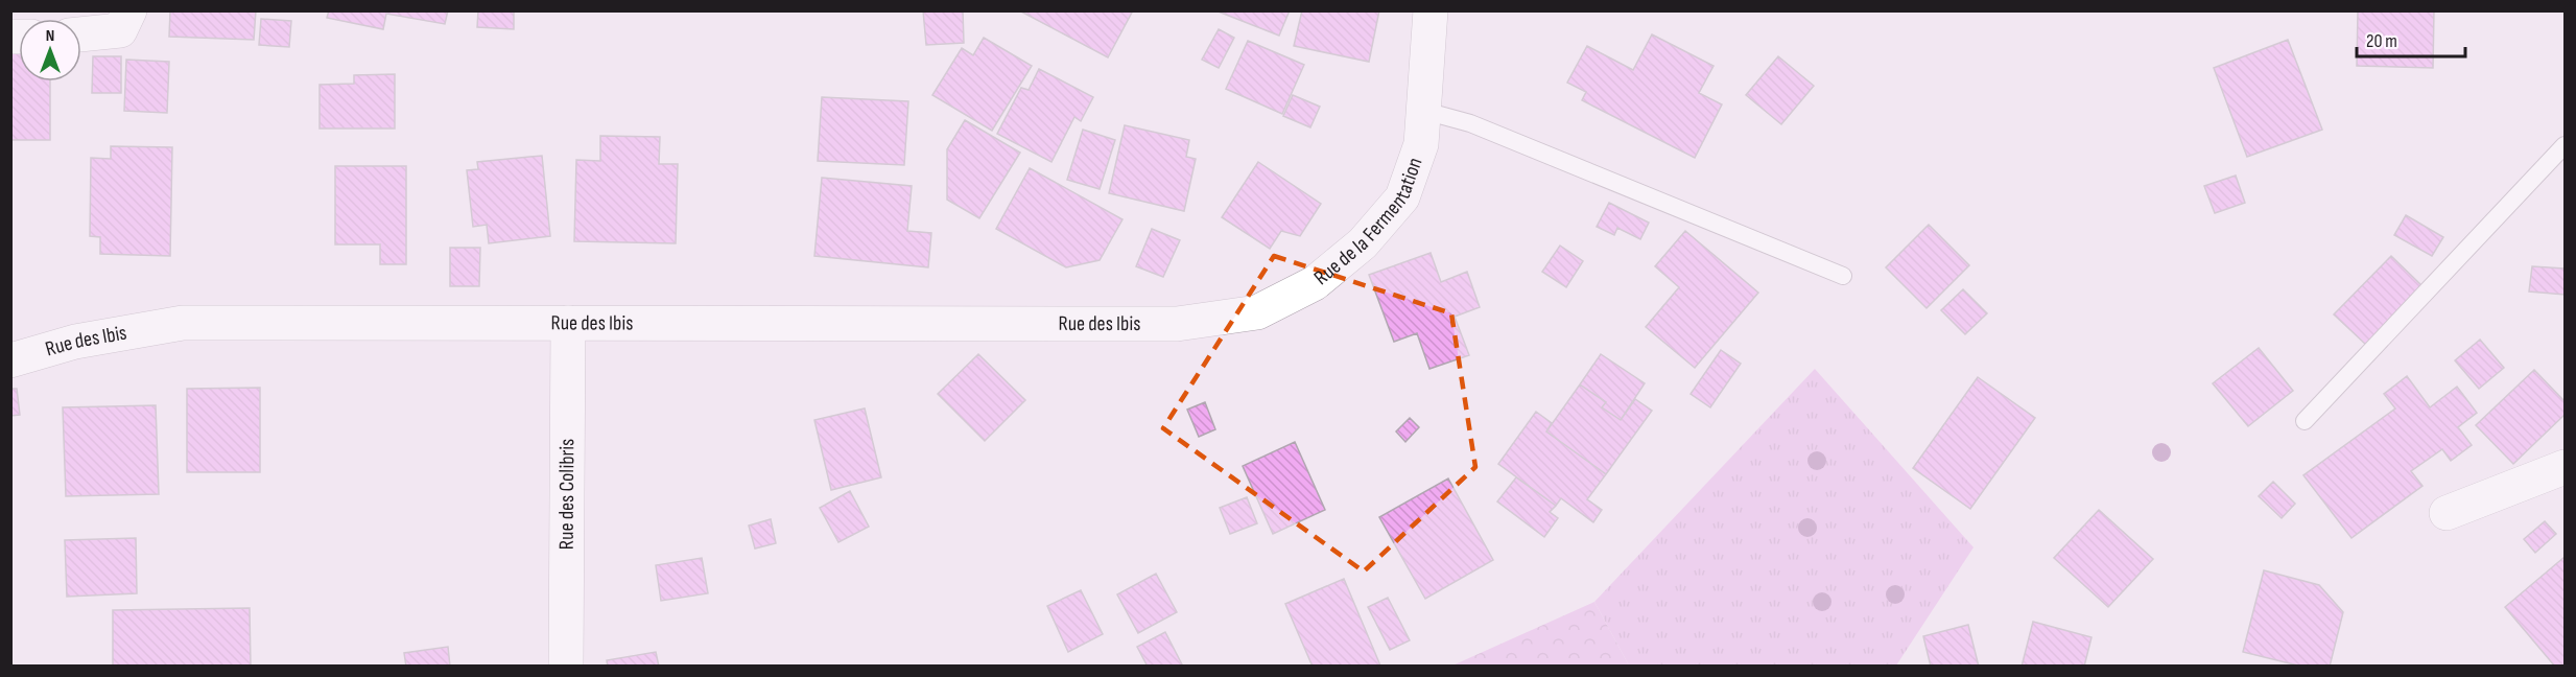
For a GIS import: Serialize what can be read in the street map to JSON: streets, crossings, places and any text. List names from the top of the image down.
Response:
{
  "streets": {
    "street": ["Rue de la Fermentation", "Rue des Ibis", "Rue des Colibris"]
  },
  "crossings": [
    ["Rue de la Fermentation", "Rue des Ibis"],
    ["Rue des Ibis", "Rue des Colibris"]
  ],
  "scale_bar": "20 m",
  "north": "top"
}
